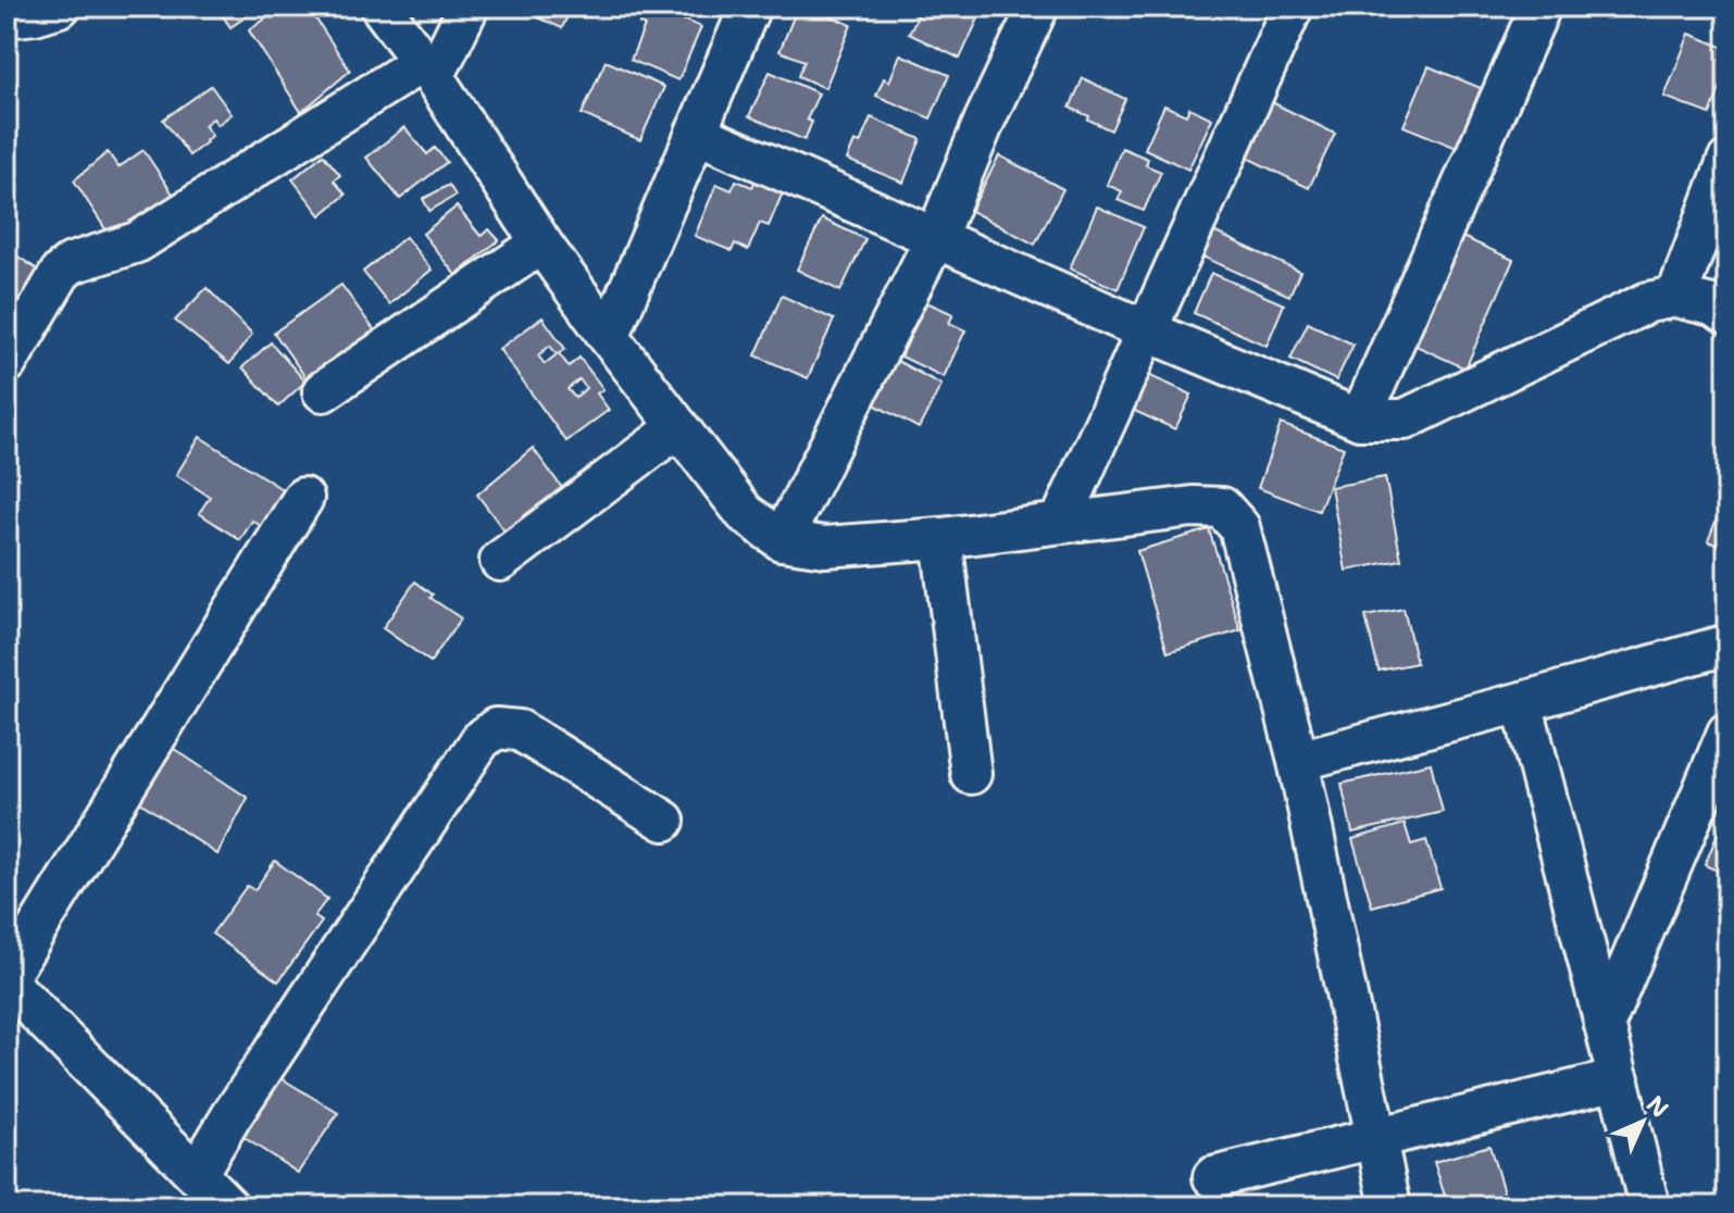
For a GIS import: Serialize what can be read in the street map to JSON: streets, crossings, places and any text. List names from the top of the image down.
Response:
{
  "north": "top right"
}
